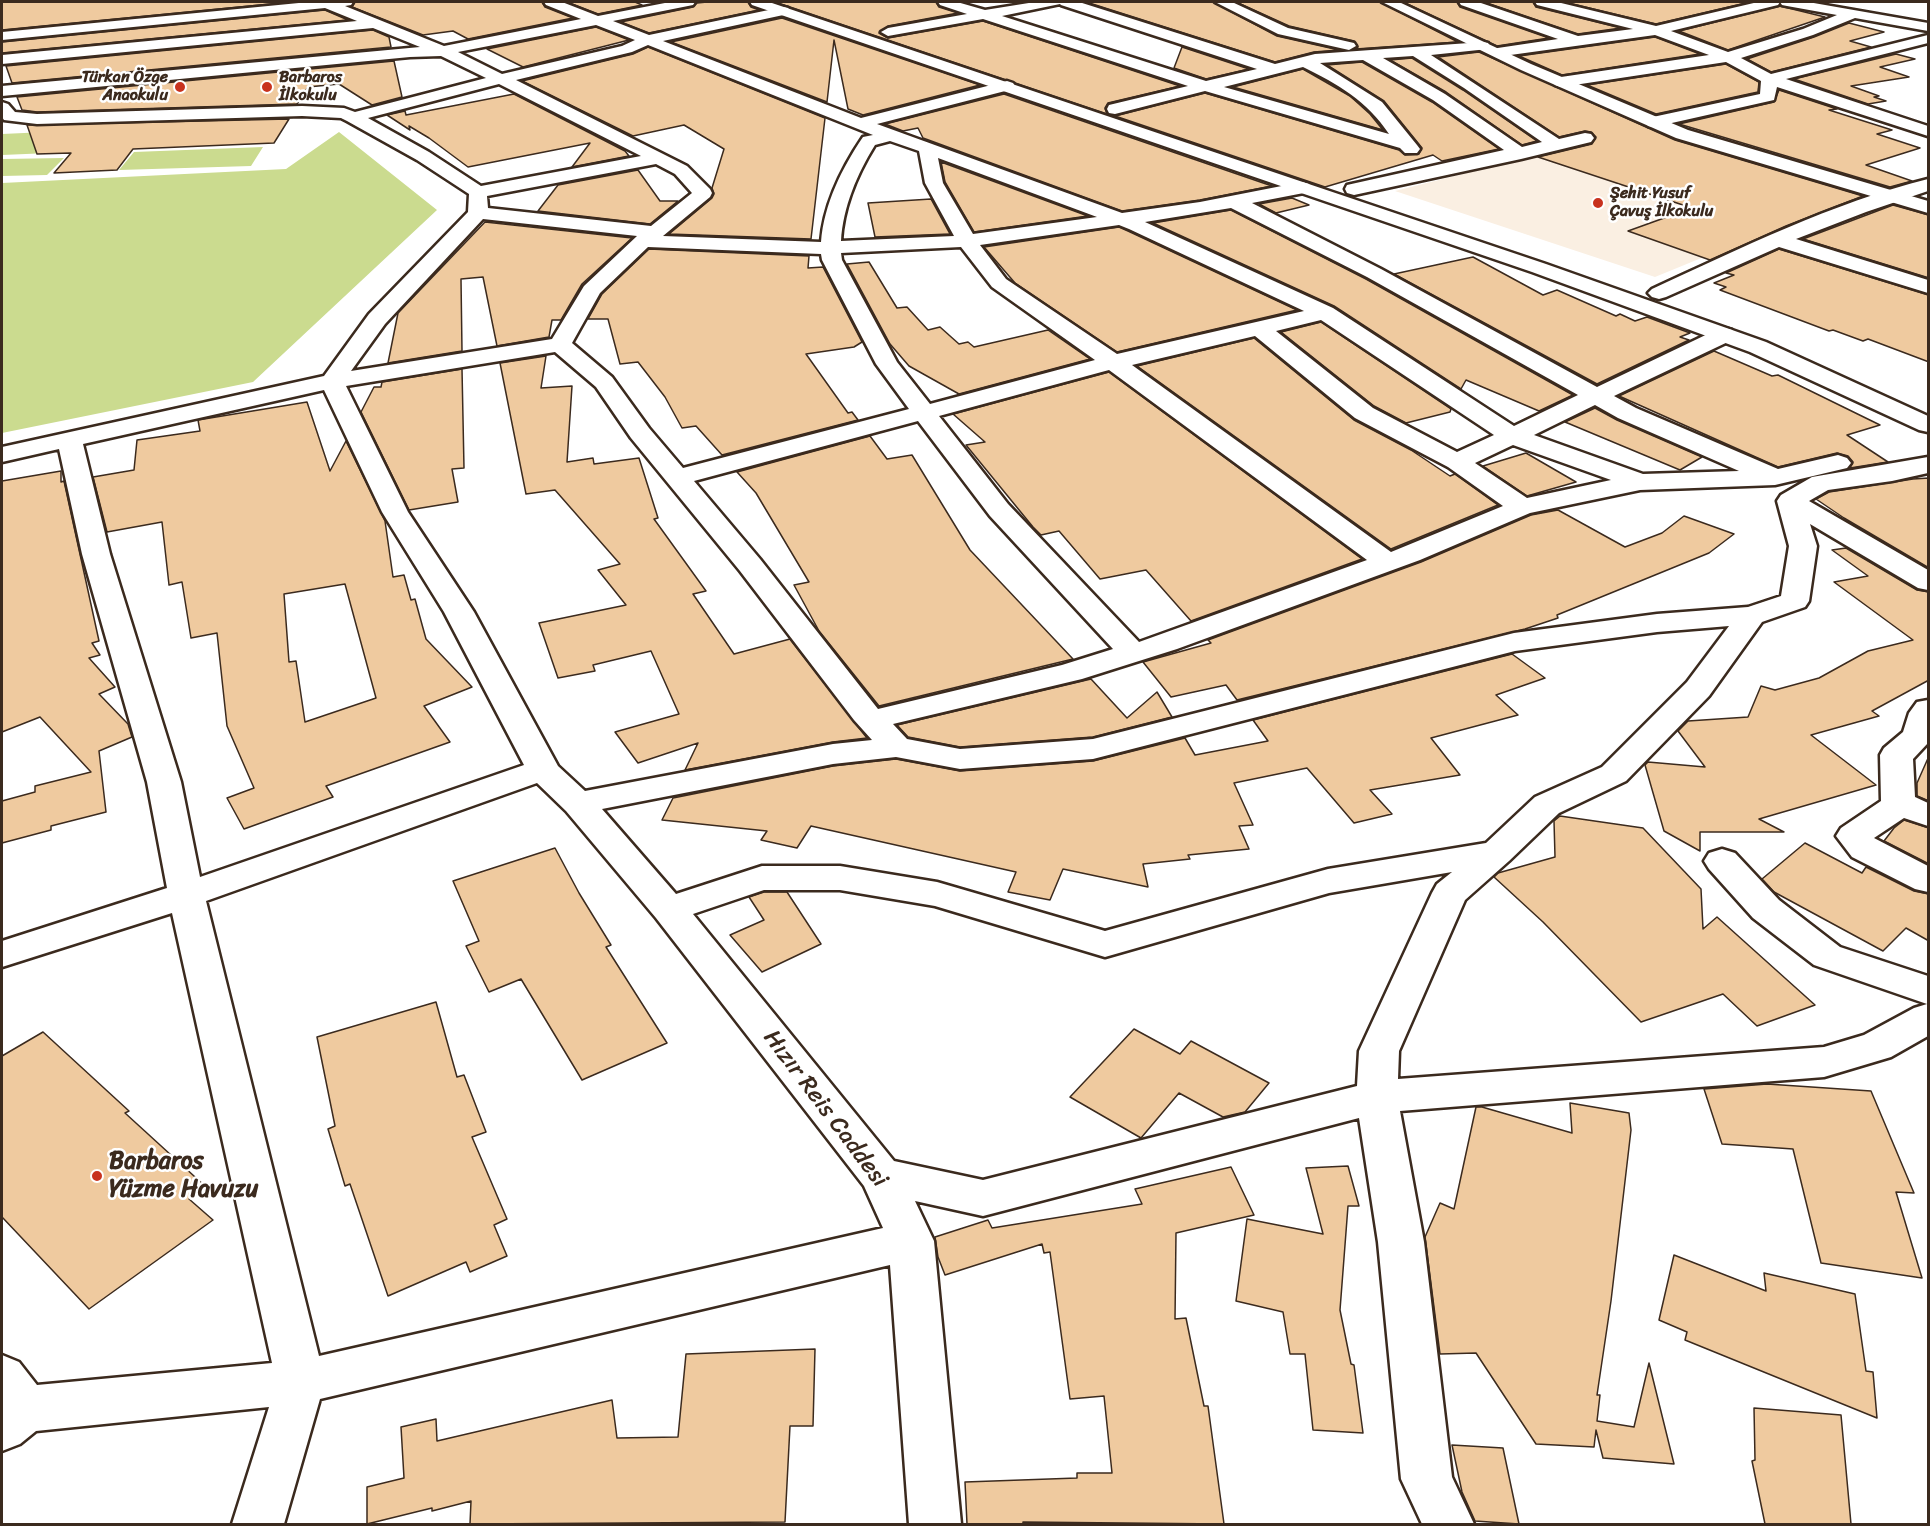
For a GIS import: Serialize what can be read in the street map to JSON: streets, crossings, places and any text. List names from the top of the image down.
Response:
{
  "streets": {
    "street": ["Hızır Reis Caddesi"]
  },
  "places": [
    "Türkan Özge Anaokulu",
    "Barbaros İlkokulu",
    "Şehit Yusuf Çavuş İlkokulu",
    "Barbaros Yüzme Havuzu"
  ]
}
